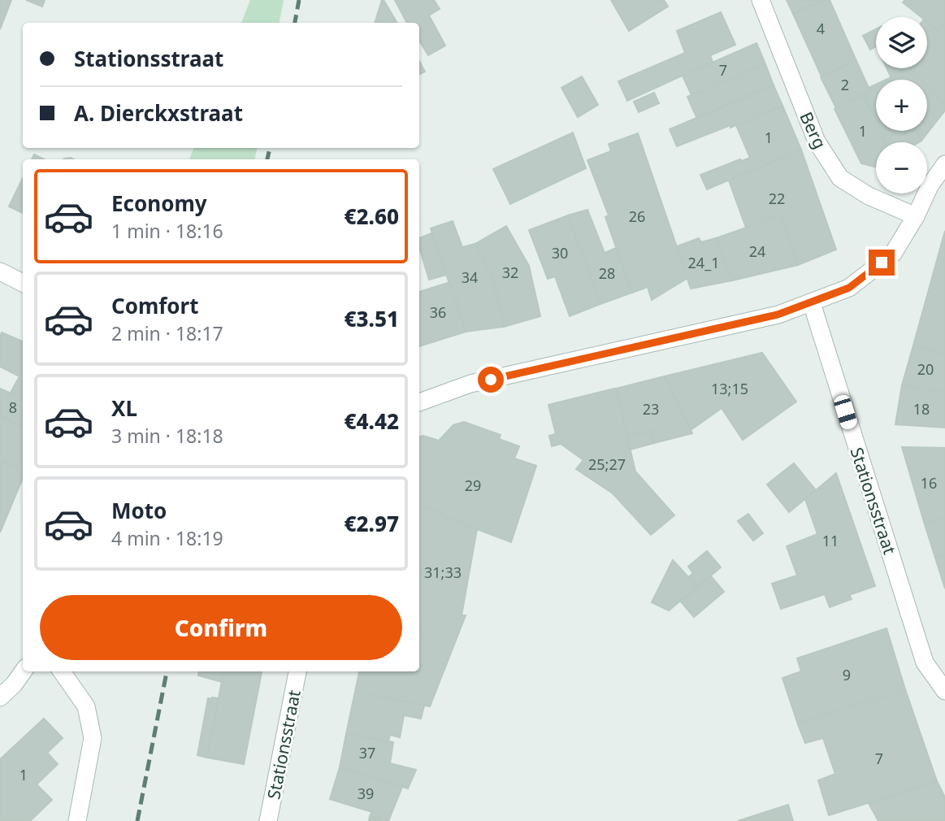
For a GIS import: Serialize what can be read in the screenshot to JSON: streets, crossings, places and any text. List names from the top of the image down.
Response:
{
  "streets": {
    "street": ["Berg", "Stationsstraat"]
  },
  "house_numbers": [
    "4",
    "7",
    "2",
    "1",
    "1",
    "22",
    "26",
    "24",
    "30",
    "24_1",
    "32",
    "28",
    "34",
    "36",
    "20",
    "13;15",
    "8",
    "23",
    "18",
    "25;27",
    "16",
    "29",
    "11",
    "31;33",
    "9",
    "37",
    "7",
    "1",
    "39"
  ],
  "page": {
    "map_buttons": ["+", "−"],
    "banner": ["Stationsstraat", "A. Dierckxstraat"],
    "list": [
      {
        "name": "Economy",
        "note": "1 min · 18:16",
        "value": "€2.60"
      },
      {
        "name": "Comfort",
        "note": "2 min · 18:17",
        "value": "€3.51"
      },
      {
        "name": "XL",
        "note": "3 min · 18:18",
        "value": "€4.42"
      },
      {
        "name": "Moto",
        "note": "4 min · 18:19",
        "value": "€2.97"
      }
    ],
    "buttons": "Confirm"
  }
}
